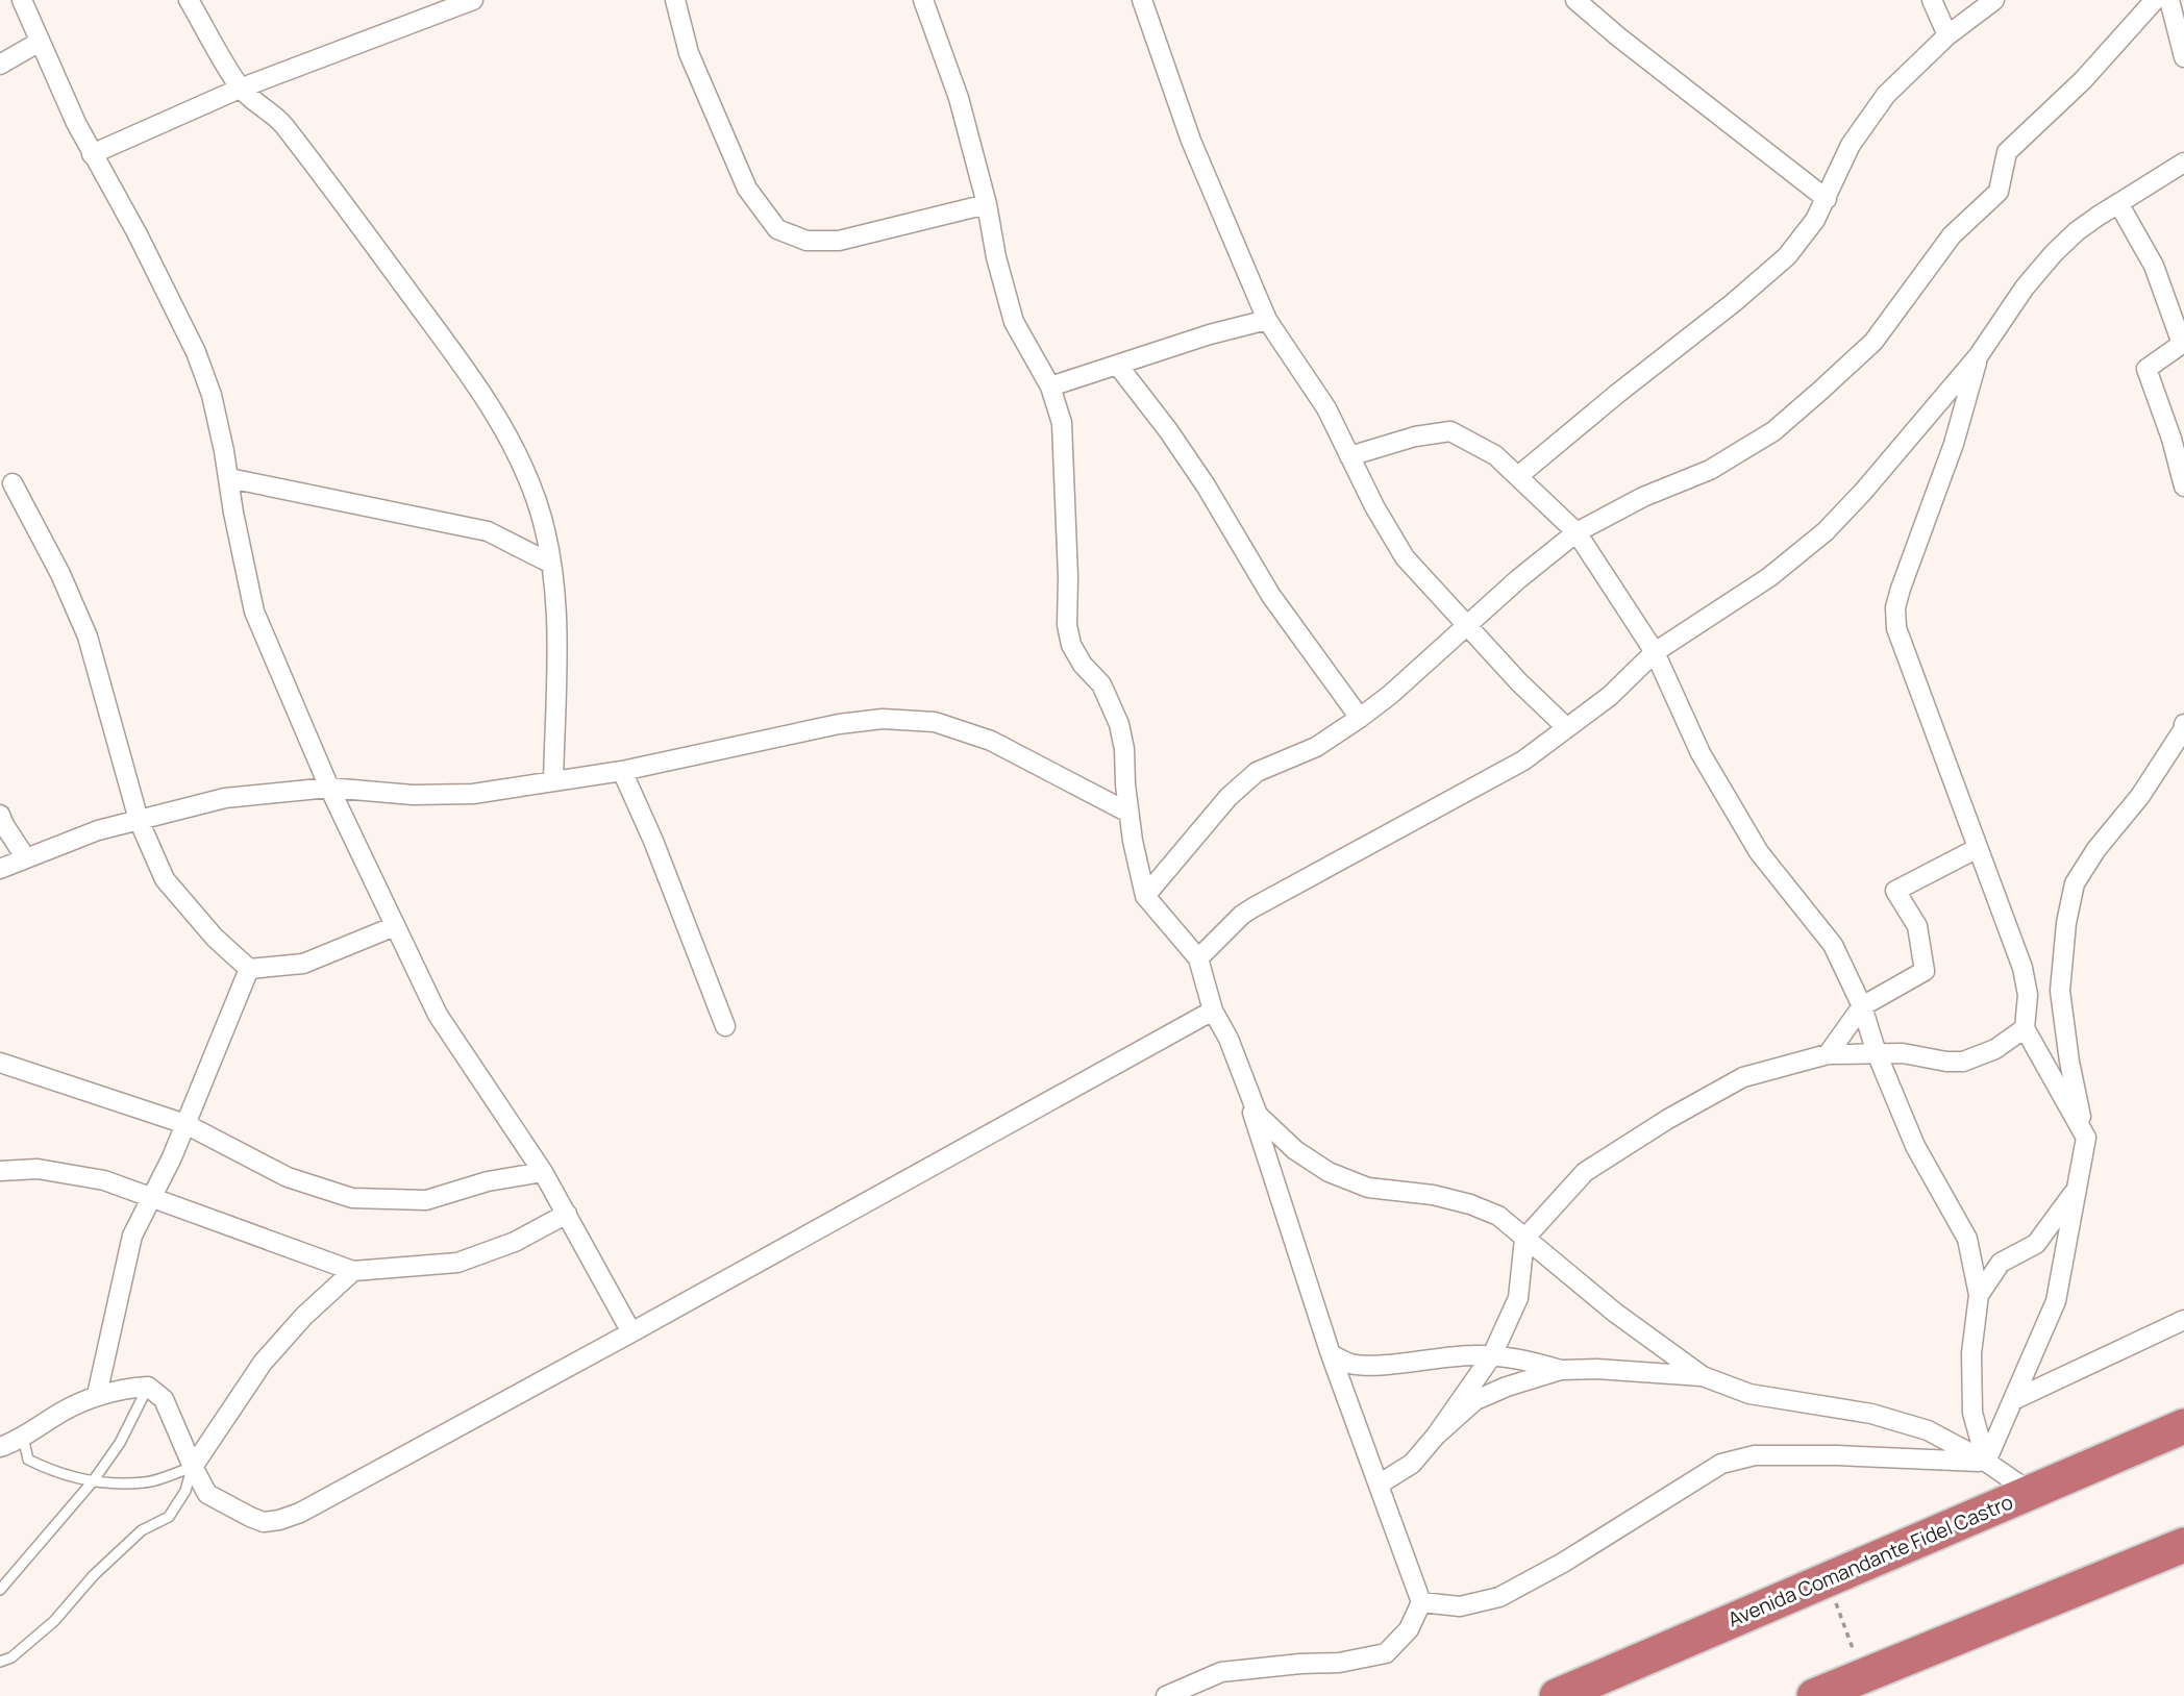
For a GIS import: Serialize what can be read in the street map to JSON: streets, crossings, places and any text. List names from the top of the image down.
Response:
{
  "streets": {
    "highway": ["Avenida Comandante Fidel Castro"]
  }
}
